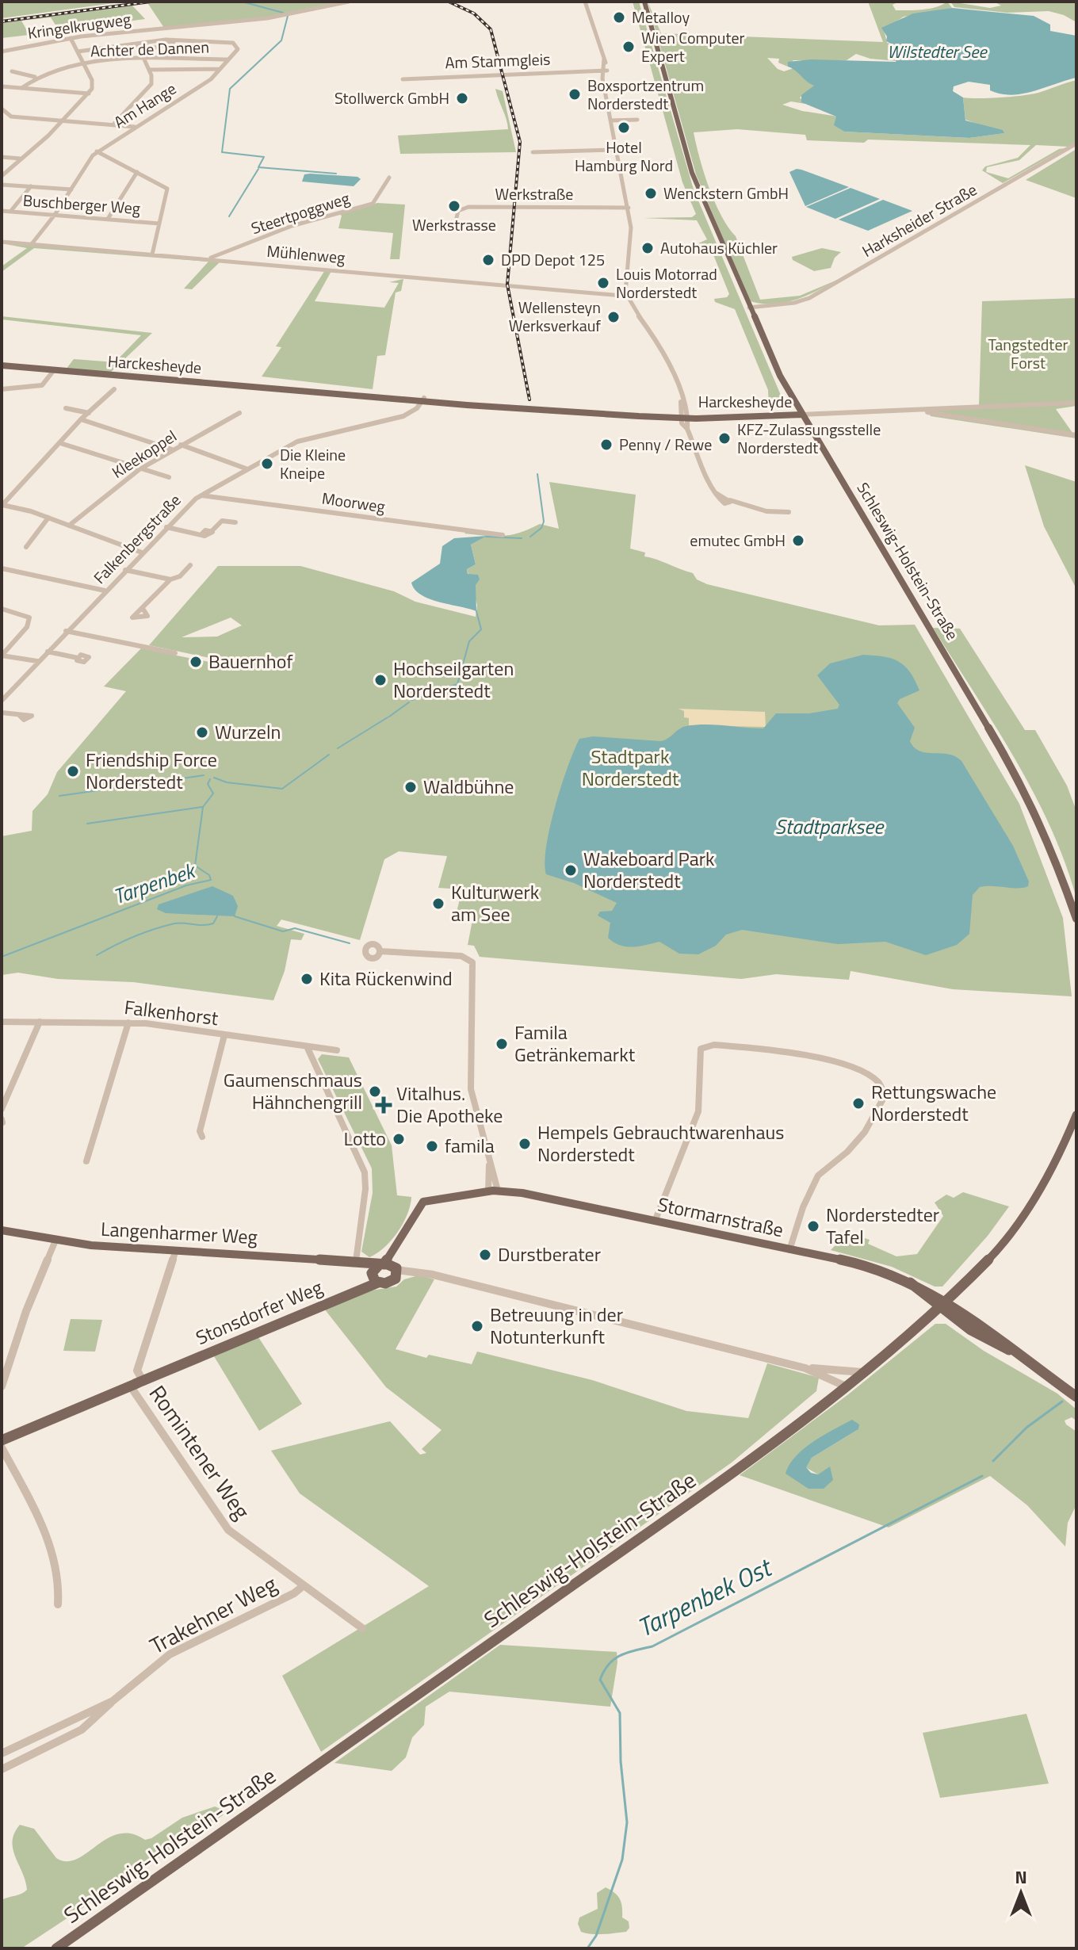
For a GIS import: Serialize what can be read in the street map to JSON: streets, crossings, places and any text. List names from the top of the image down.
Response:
{
  "streets": {
    "main road": [
      "Harckesheyde",
      "Schleswig-Holstein-Straße",
      "Stormarnstraße",
      "Langenharmer Weg",
      "Stonsdorfer Weg"
    ],
    "street": [
      "Kringelkrugweg",
      "Achter de Dannen",
      "Am Stammgleis",
      "Am Hange",
      "Werkstraße",
      "Buschberger Weg",
      "Steertpoggweg",
      "Harksheider Straße",
      "Mühlenweg",
      "Kleekoppel",
      "Moorweg",
      "Falkenbergstraße",
      "Falkenhorst",
      "Romintener Weg",
      "Trakehner Weg"
    ]
  },
  "crossings": [
    ["Achter de Dannen", "Am Hange"],
    ["Am Hange", "Buschberger Weg"],
    ["Am Hange", "Mühlenweg"],
    ["Steertpoggweg", "Mühlenweg"],
    ["Harksheider Straße", "Schleswig-Holstein-Straße"],
    ["Harckesheyde", "Falkenbergstraße"],
    ["Harckesheyde", "Schleswig-Holstein-Straße"],
    ["Moorweg", "Falkenbergstraße"],
    ["Schleswig-Holstein-Straße", "Stormarnstraße"],
    ["Stormarnstraße", "Langenharmer Weg"],
    ["Stormarnstraße", "Stonsdorfer Weg"],
    ["Langenharmer Weg", "Stonsdorfer Weg"],
    ["Langenharmer Weg", "Romintener Weg"],
    ["Stonsdorfer Weg", "Romintener Weg"],
    ["Romintener Weg", "Trakehner Weg"]
  ],
  "water": [
    "Wilstedter See",
    "Stadtparksee",
    "Tarpenbek",
    "Tarpenbek Ost"
  ],
  "parks": ["Tangstedter Forst", "Stadtpark Norderstedt"],
  "places": {
    "other": [
      "Metalloy",
      "Wien Computer Expert",
      "Boxsportzentrum Norderstedt",
      "Stollwerck GmbH",
      "Hotel Hamburg Nord",
      "Wenckstern GmbH",
      "Werkstrasse",
      "Autohaus Küchler",
      "DPD Depot 125",
      "Louis Motorrad Norderstedt",
      "Wellensteyn Werksverkauf",
      "KFZ-Zulassungsstelle Norderstedt",
      "Penny / Rewe",
      "Die Kleine Kneipe",
      "emutec GmbH",
      "Bauernhof",
      "Hochseilgarten Norderstedt",
      "Wurzeln",
      "Friendship Force Norderstedt",
      "Waldbühne",
      "Wakeboard Park Norderstedt",
      "Kulturwerk am See",
      "Kita Rückenwind",
      "Famila Getränkemarkt",
      "Gaumenschmaus Hähnchengrill",
      "Rettungswache Norderstedt",
      "Lotto",
      "Hempels Gebrauchtwarenhaus Norderstedt",
      "famila",
      "Norderstedter Tafel",
      "Durstberater",
      "Betreuung in der Notunterkunft"
    ],
    "health": ["Vitalhus. Die Apotheke"]
  },
  "north": "top"
}
